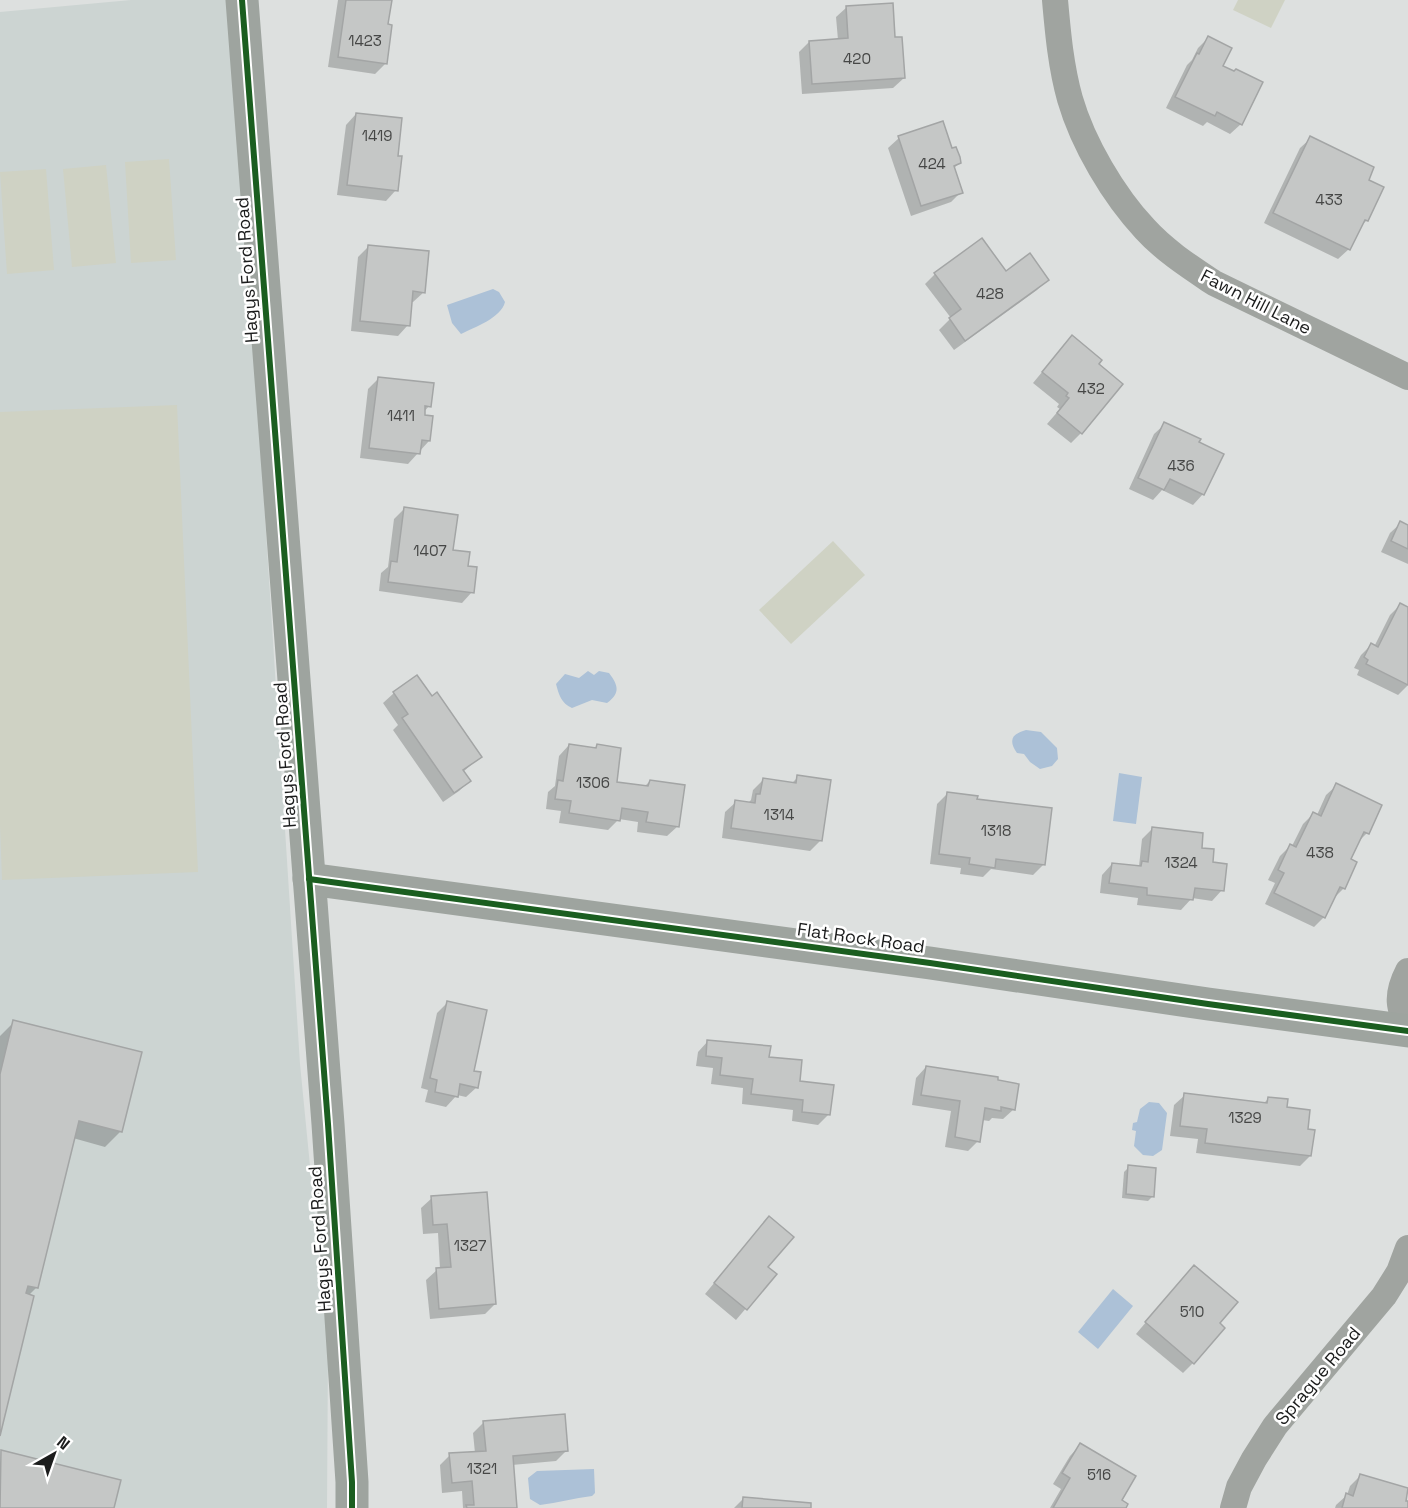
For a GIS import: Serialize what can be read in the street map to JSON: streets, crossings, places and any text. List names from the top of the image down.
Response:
{
  "streets": {
    "street": [
      "Hagys Ford Road",
      "Fawn Hill Lane",
      "Flat Rock Road",
      "Sprague Road"
    ]
  },
  "crossings": [
    ["Hagys Ford Road", "Flat Rock Road"]
  ],
  "house_numbers": [
    "1423",
    "420",
    "1419",
    "424",
    "433",
    "428",
    "432",
    "1411",
    "436",
    "1407",
    "1306",
    "1314",
    "1318",
    "438",
    "1324",
    "1329",
    "1327",
    "510",
    "1321",
    "516"
  ],
  "north": "top right"
}
